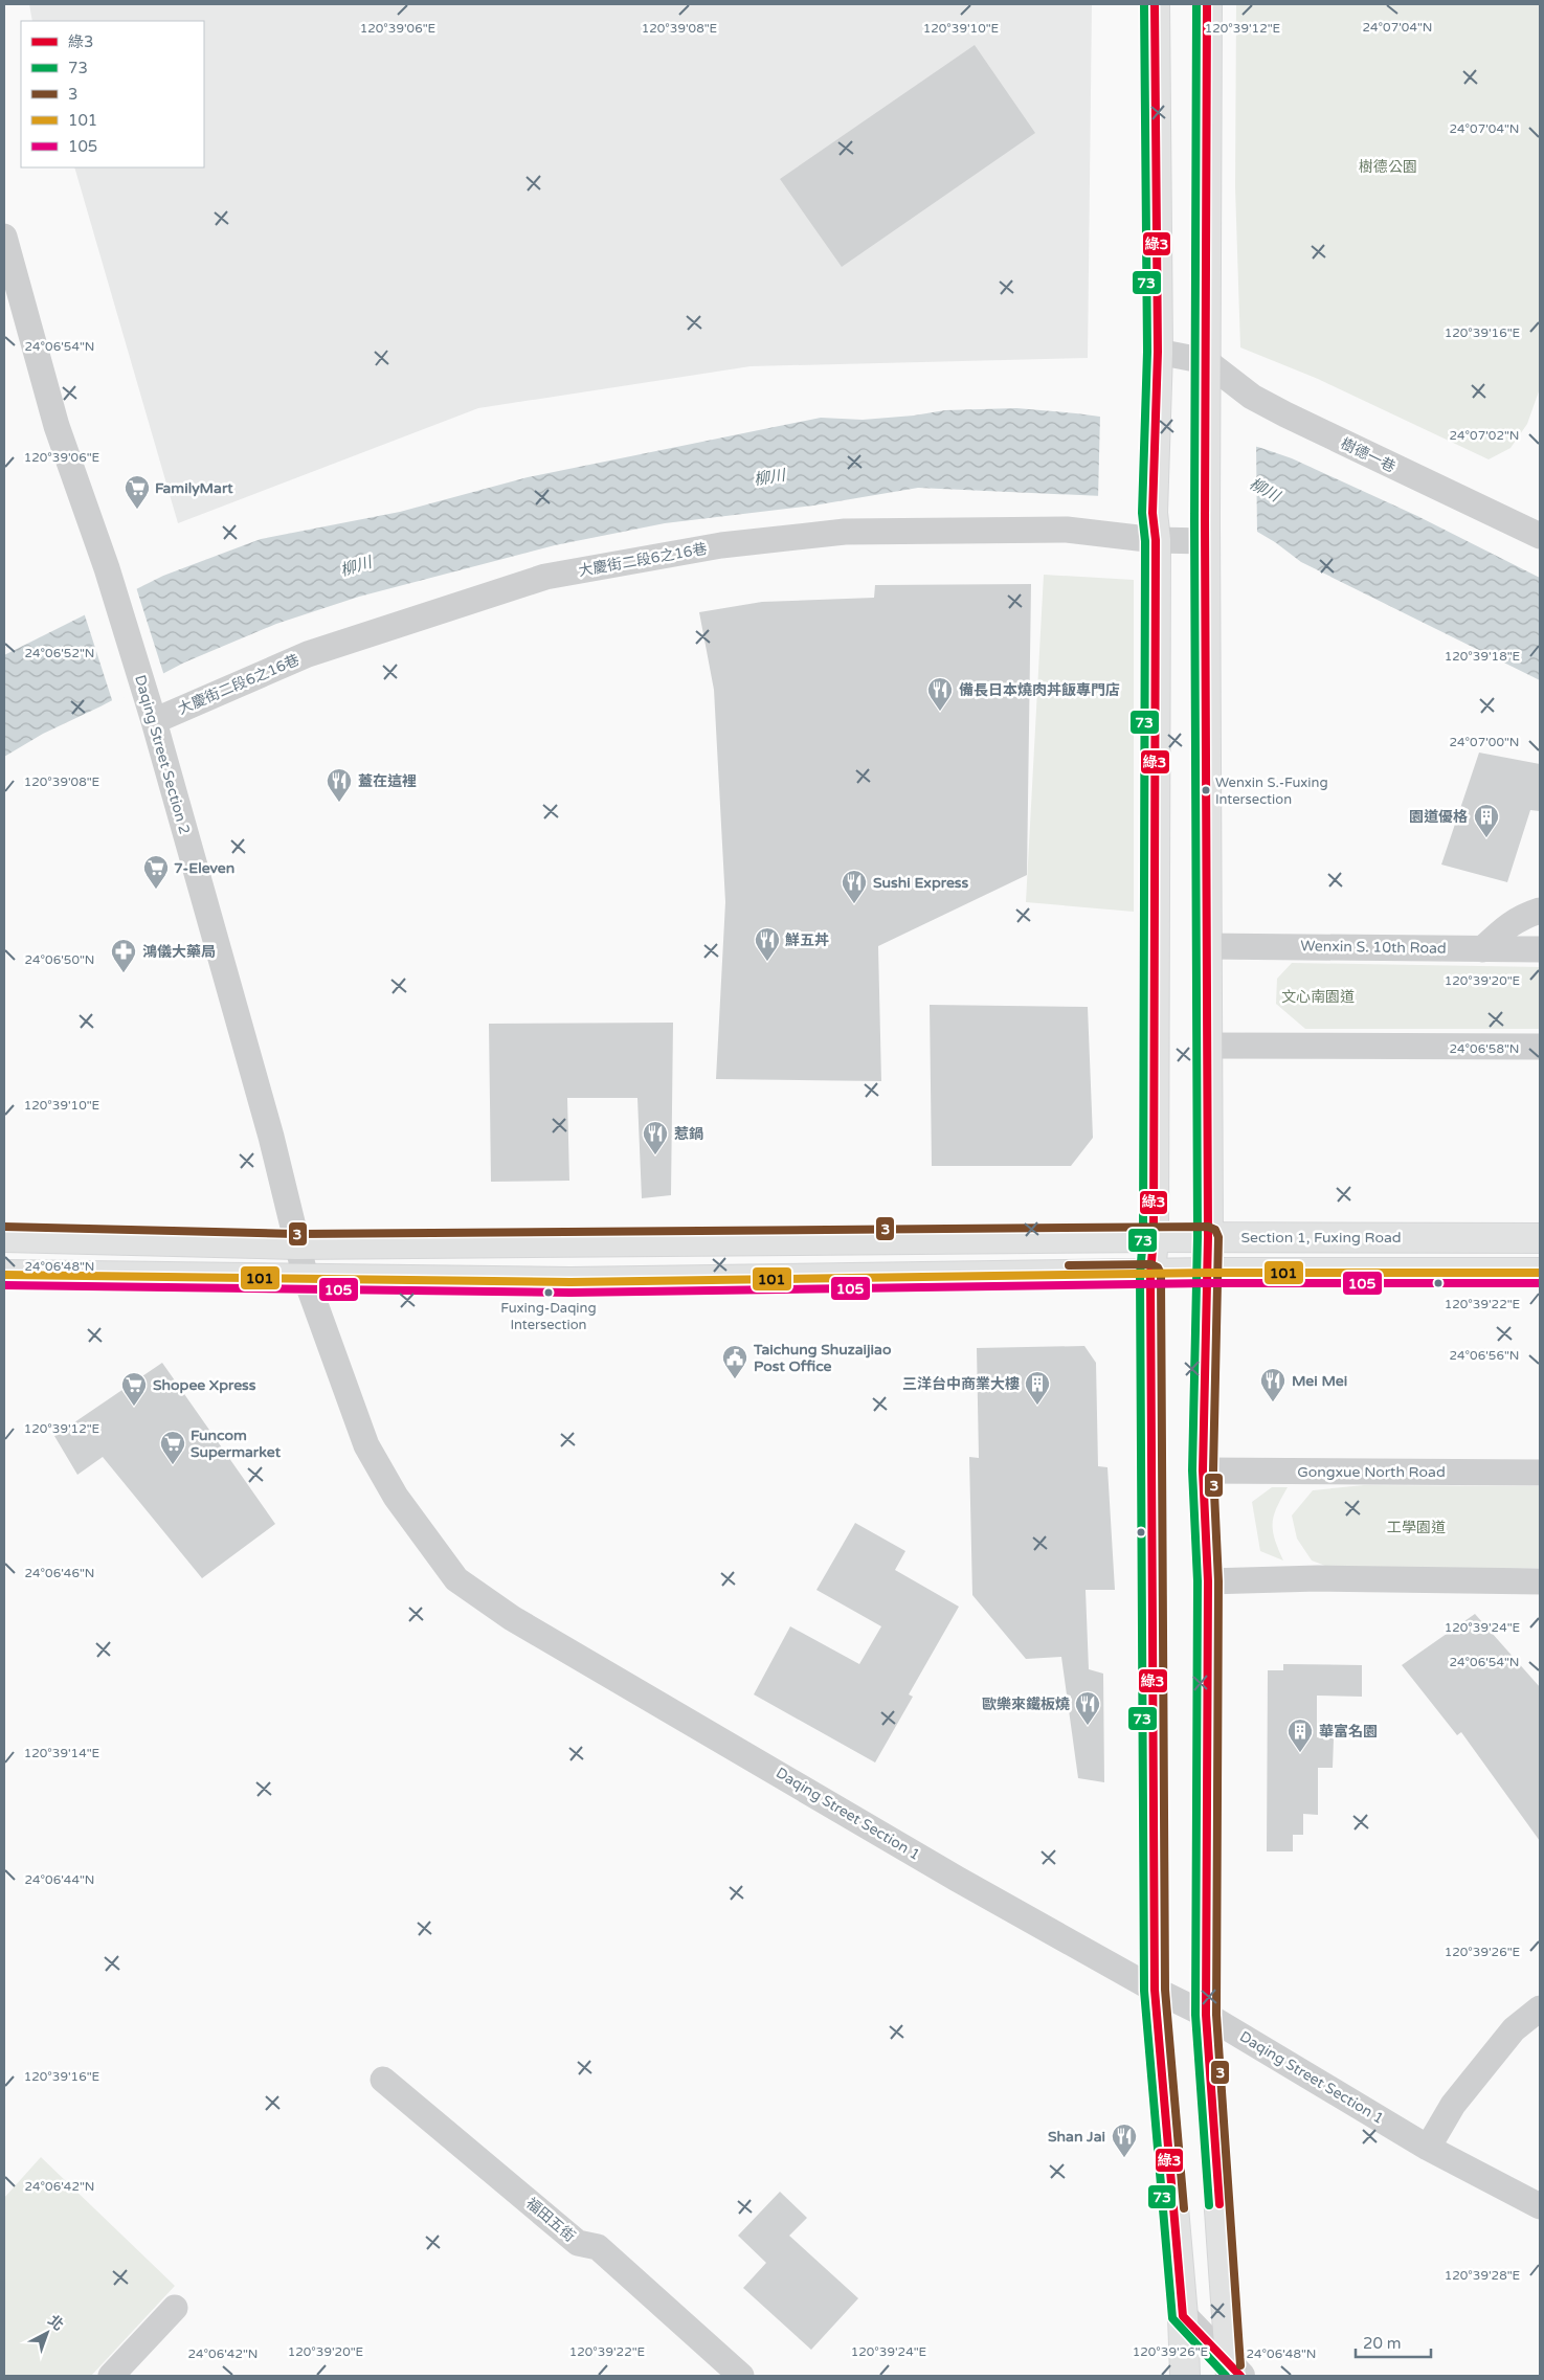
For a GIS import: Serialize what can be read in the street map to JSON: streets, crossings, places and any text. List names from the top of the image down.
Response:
{
  "streets": {
    "main road": ["Section 1, Fuxing Road"],
    "street": [
      "樹德一巷",
      "大慶街二段6之16巷",
      "Daqing Street Section 2",
      "Wenxin S. 10th Road",
      "Gongxue North Road",
      "Daqing Street Section 1",
      "福田五街"
    ]
  },
  "crossings": [
    ["大慶街二段6之16巷", "Daqing Street Section 2"],
    ["Daqing Street Section 2", "Section 1, Fuxing Road"],
    ["Daqing Street Section 2", "Daqing Street Section 1"]
  ],
  "water": ["柳川"],
  "parks": ["樹德公園", "文心南園道", "工學園道"],
  "places": {
    "supermarket": [
      "FamilyMart",
      "7-Eleven",
      "Shopee Xpress",
      "Funcom Supermarket"
    ],
    "restaurant": [
      "備長日本燒肉丼飯專門店",
      "蓋在這裡",
      "Sushi Express",
      "鮮五丼",
      "惹鍋",
      "Mei Mei",
      "歐樂來鐵板燒",
      "Shan Jai"
    ],
    "other": ["Wenxin S.-Fuxing Intersection", "Fuxing-Daqing Intersection"],
    "building": ["園道優格", "三洋台中商業大樓", "華富名園"],
    "pharmacy": ["鴻儀大藥局"],
    "public building": ["Taichung Shuzaijiao Post Office"]
  },
  "lines": [
    "transit line 綠3",
    "transit line 73",
    "transit line 3",
    "transit line 101",
    "transit line 105"
  ],
  "legend": [
    "綠3",
    "73",
    "3",
    "101",
    "105"
  ],
  "scale_bar": "20 m",
  "north": "top right",
  "coordinates": [
    "24°07'04\"N",
    "120°39'06\"E",
    "120°39'08\"E",
    "120°39'12\"E",
    "120°39'10\"E",
    "120°39'16\"E",
    "24°06'54\"N",
    "24°07'02\"N",
    "24°06'52\"N",
    "120°39'18\"E",
    "24°07'00\"N",
    "24°06'50\"N",
    "120°39'20\"E",
    "24°06'58\"N",
    "24°06'48\"N",
    "120°39'22\"E",
    "24°06'56\"N",
    "24°06'46\"N",
    "120°39'24\"E",
    "120°39'14\"E",
    "24°06'44\"N",
    "120°39'26\"E",
    "24°06'42\"N",
    "120°39'28\"E"
  ]
}
